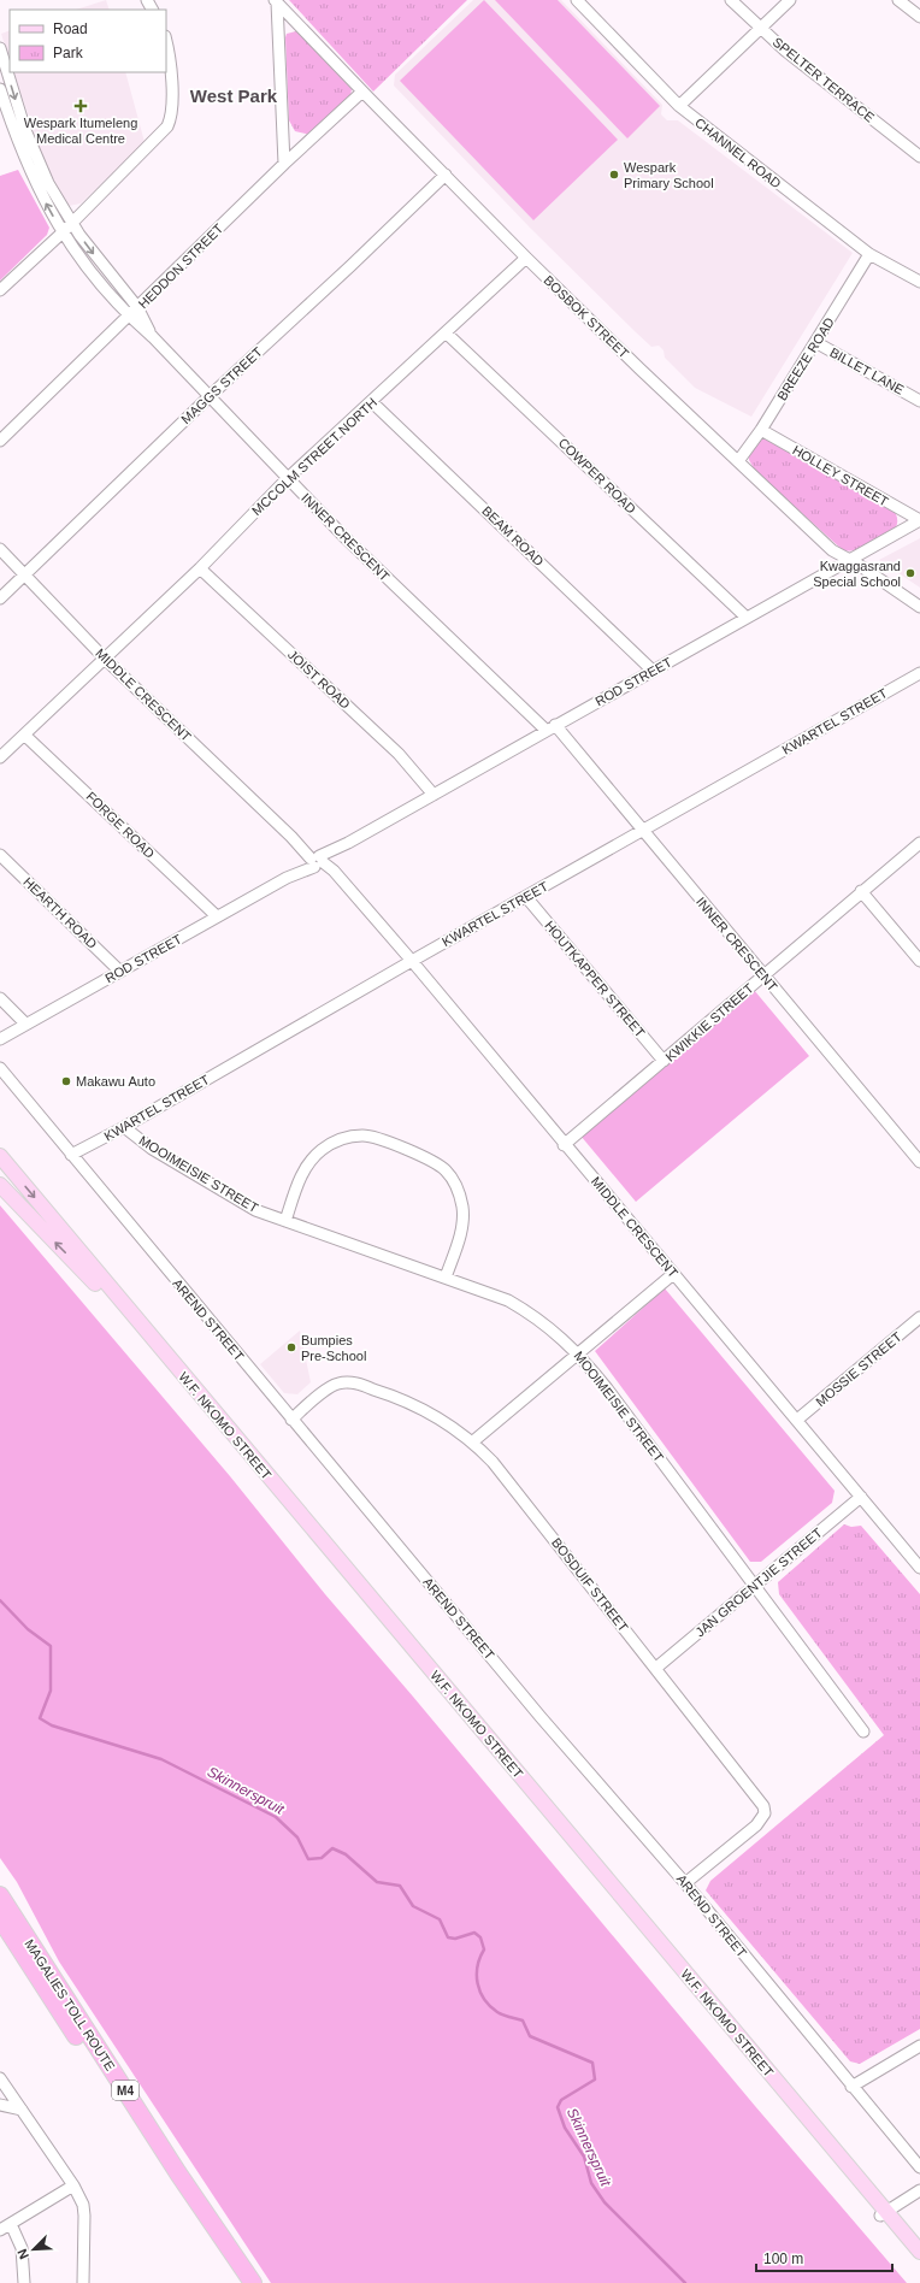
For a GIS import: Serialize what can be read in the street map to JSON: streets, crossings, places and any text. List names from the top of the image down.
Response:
{
  "streets": {
    "highway": ["MAGALIES TOLL ROUTE", "M4"],
    "main road": ["W.F. NKOMO STREET"],
    "street": [
      "SPELTER TERRACE",
      "CHANNEL ROAD",
      "HEDDON STREET",
      "BOSBOK STREET",
      "BREEZE ROAD",
      "BILLET LANE",
      "MAGGS STREET",
      "MCCOLM STREET NORTH",
      "COWPER ROAD",
      "HOLLEY STREET",
      "BEAM ROAD",
      "INNER CRESCENT",
      "JOIST ROAD",
      "ROD STREET",
      "MIDDLE CRESCENT",
      "KWARTEL STREET",
      "FORGE ROAD",
      "HEARTH ROAD",
      "HOUTKAPPER STREET",
      "KWIKKIE STREET",
      "MOOIMEISIE STREET",
      "AREND STREET",
      "MOSSIE STREET",
      "JAN GROENTJIE STREET",
      "BOSDUIF STREET"
    ]
  },
  "crossings": [
    ["CHANNEL ROAD", "BREEZE ROAD"],
    ["HEDDON STREET", "BOSBOK STREET"],
    ["HEDDON STREET", "INNER CRESCENT"],
    ["BOSBOK STREET", "BREEZE ROAD"],
    ["BOSBOK STREET", "MAGGS STREET"],
    ["BOSBOK STREET", "MCCOLM STREET NORTH"],
    ["BOSBOK STREET", "ROD STREET"],
    ["BREEZE ROAD", "BILLET LANE"],
    ["BREEZE ROAD", "HOLLEY STREET"],
    ["MAGGS STREET", "INNER CRESCENT"],
    ["MAGGS STREET", "MIDDLE CRESCENT"],
    ["MCCOLM STREET NORTH", "COWPER ROAD"],
    ["MCCOLM STREET NORTH", "BEAM ROAD"],
    ["MCCOLM STREET NORTH", "INNER CRESCENT"],
    ["MCCOLM STREET NORTH", "JOIST ROAD"],
    ["MCCOLM STREET NORTH", "MIDDLE CRESCENT"],
    ["MCCOLM STREET NORTH", "FORGE ROAD"],
    ["COWPER ROAD", "ROD STREET"],
    ["HOLLEY STREET", "ROD STREET"],
    ["BEAM ROAD", "ROD STREET"],
    ["INNER CRESCENT", "ROD STREET"],
    ["INNER CRESCENT", "KWARTEL STREET"],
    ["INNER CRESCENT", "KWIKKIE STREET"],
    ["JOIST ROAD", "ROD STREET"],
    ["ROD STREET", "MIDDLE CRESCENT"],
    ["ROD STREET", "FORGE ROAD"],
    ["ROD STREET", "HEARTH ROAD"],
    ["MIDDLE CRESCENT", "KWARTEL STREET"],
    ["MIDDLE CRESCENT", "KWIKKIE STREET"],
    ["MIDDLE CRESCENT", "MOSSIE STREET"],
    ["MIDDLE CRESCENT", "JAN GROENTJIE STREET"],
    ["KWARTEL STREET", "HOUTKAPPER STREET"],
    ["KWARTEL STREET", "MOOIMEISIE STREET"],
    ["KWARTEL STREET", "AREND STREET"],
    ["HOUTKAPPER STREET", "KWIKKIE STREET"],
    ["MOOIMEISIE STREET", "JAN GROENTJIE STREET"],
    ["AREND STREET", "BOSDUIF STREET"],
    ["JAN GROENTJIE STREET", "BOSDUIF STREET"]
  ],
  "districts": ["West Park"],
  "water": ["Skinnerspruit"],
  "places": {
    "health": ["Wespark Itumeleng Medical Centre"],
    "other": [
      "Wespark Primary School",
      "Kwaggasrand Special School",
      "Makawu Auto",
      "Bumpies Pre-School"
    ]
  },
  "legend": ["Road", "Park"],
  "scale_bar": "100 m",
  "north": "bottom left"
}
